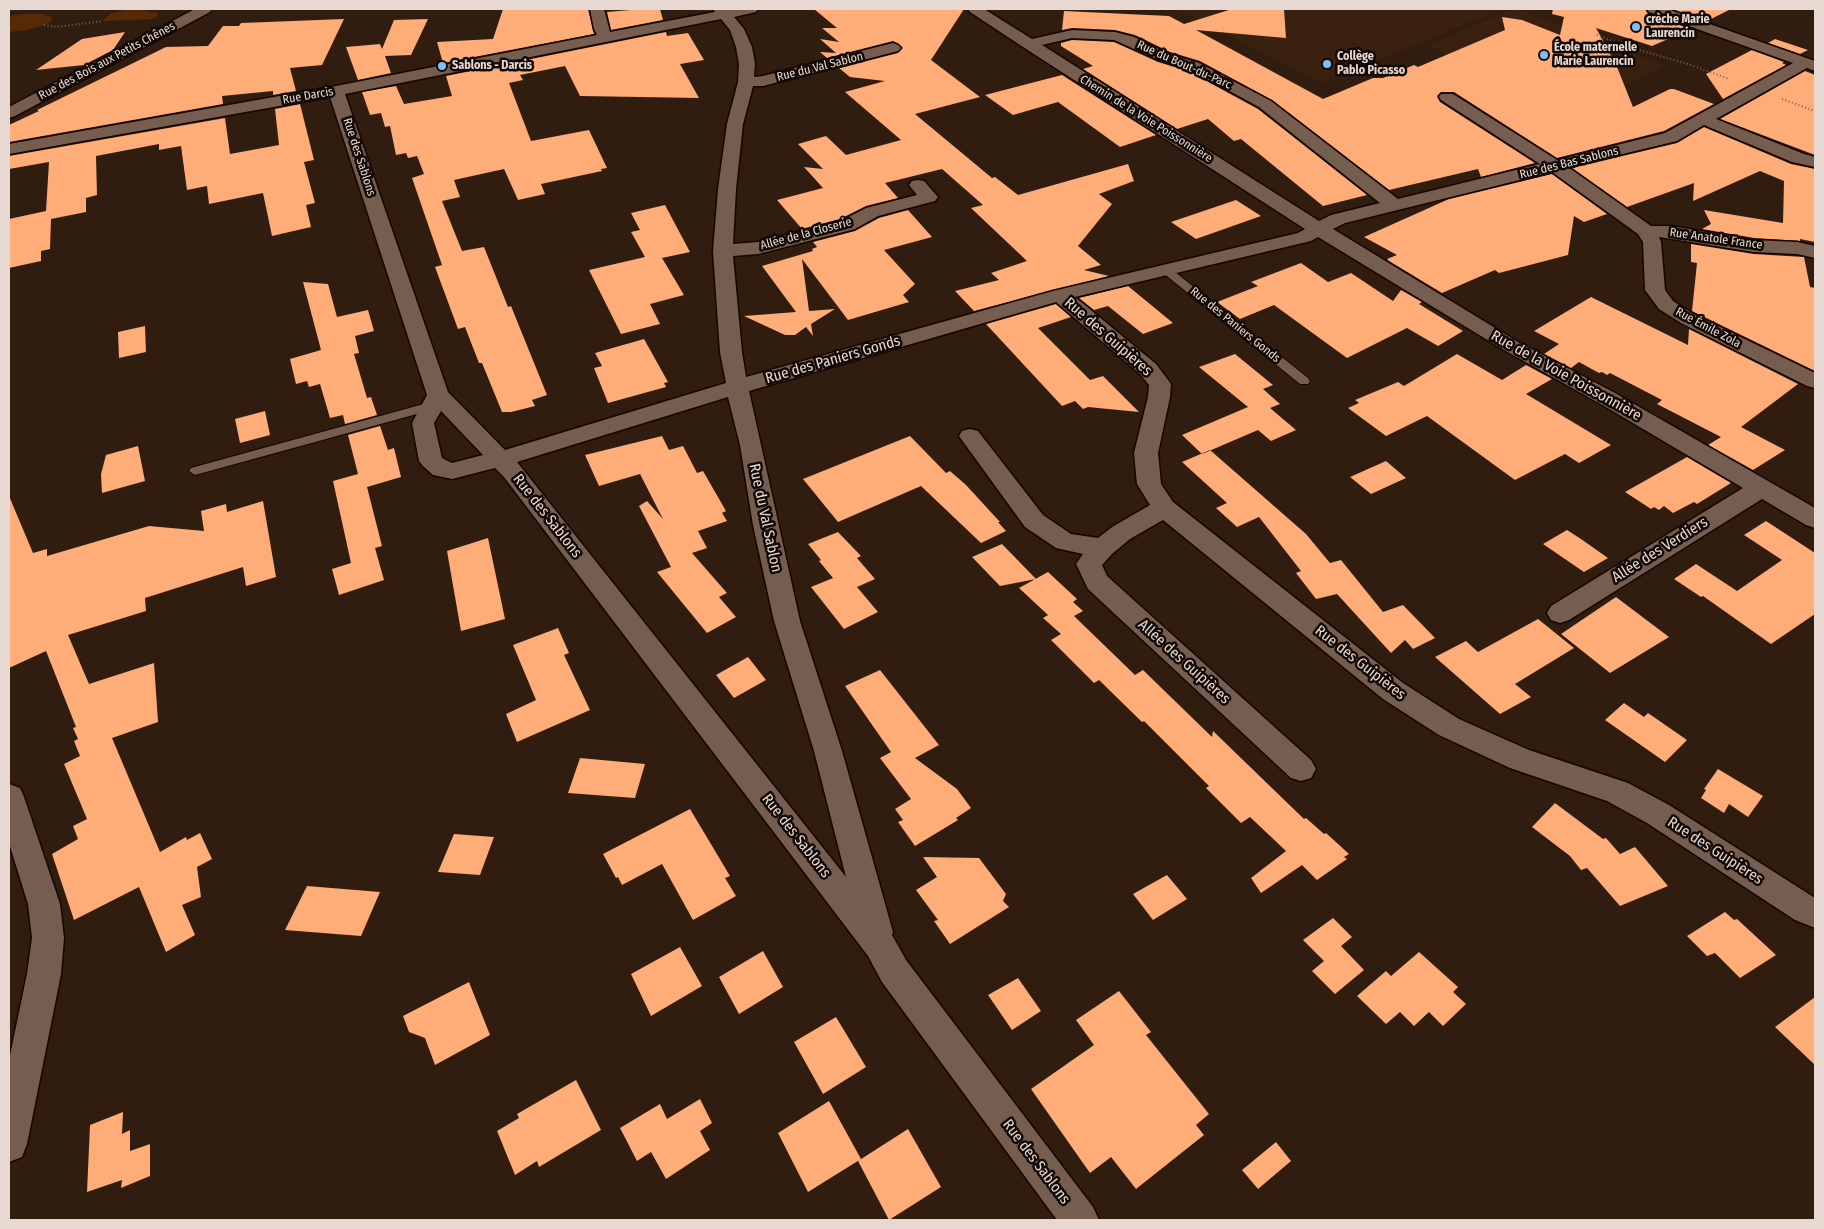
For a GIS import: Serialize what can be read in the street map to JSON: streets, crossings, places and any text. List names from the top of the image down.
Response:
{
  "streets": {
    "street": [
      "Rue des Bois aux Petits Chênes",
      "Rue du Bout-du-Parc",
      "Rue du Val Sablon",
      "Rue Darcis",
      "Chemin de la Voie Poissonnière",
      "Rue des Sablons",
      "Rue des Bas Sablons",
      "Allée de la Closerie",
      "Rue Anatole France",
      "Rue des Paniers Gonds",
      "Rue Émile Zola",
      "Rue des Guipières",
      "Rue de la Voie Poissonnière",
      "Allée des Verdiers",
      "Allée des Guipières"
    ]
  },
  "crossings": [
    ["Rue du Bout-du-Parc", "Chemin de la Voie Poissonnière"],
    ["Rue du Bout-du-Parc", "Rue des Bas Sablons"],
    ["Rue du Val Sablon", "Rue Darcis"],
    ["Rue du Val Sablon", "Rue des Sablons"],
    ["Rue du Val Sablon", "Allée de la Closerie"],
    ["Rue du Val Sablon", "Rue des Paniers Gonds"],
    ["Rue Darcis", "Rue des Sablons"],
    ["Chemin de la Voie Poissonnière", "Rue des Bas Sablons"],
    ["Chemin de la Voie Poissonnière", "Rue des Paniers Gonds"],
    ["Chemin de la Voie Poissonnière", "Rue de la Voie Poissonnière"],
    ["Rue des Sablons", "Rue des Paniers Gonds"],
    ["Rue des Bas Sablons", "Rue des Paniers Gonds"],
    ["Rue des Bas Sablons", "Rue de la Voie Poissonnière"],
    ["Rue Anatole France", "Rue Émile Zola"],
    ["Rue des Paniers Gonds", "Rue des Guipières"],
    ["Rue des Paniers Gonds", "Rue de la Voie Poissonnière"],
    ["Rue des Guipières", "Allée des Guipières"],
    ["Rue de la Voie Poissonnière", "Allée des Verdiers"]
  ],
  "places": [
    "crèche Marie Laurencin",
    "École maternelle Marie Laurencin",
    "Collège Pablo Picasso",
    "Sablons - Darcis"
  ]
}
